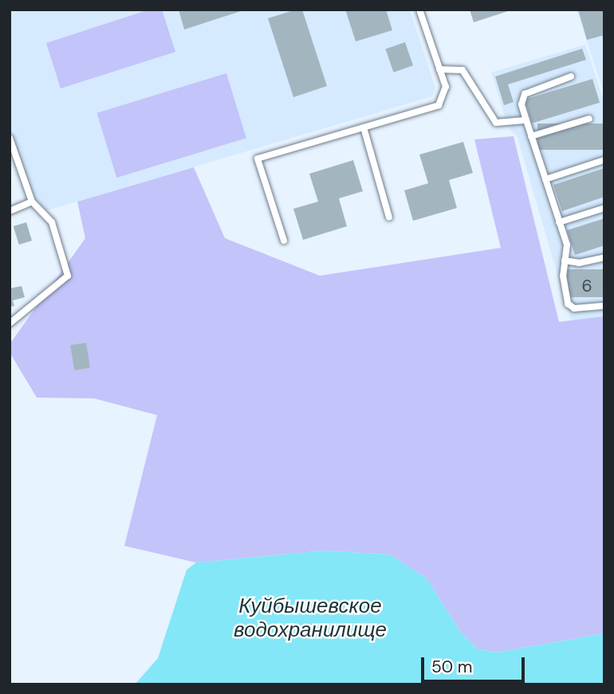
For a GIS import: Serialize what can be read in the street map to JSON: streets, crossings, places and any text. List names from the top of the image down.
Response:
{
  "water": ["Куйбышевское водохранилище"],
  "house_numbers": ["6"],
  "scale_bar": "50 m"
}
